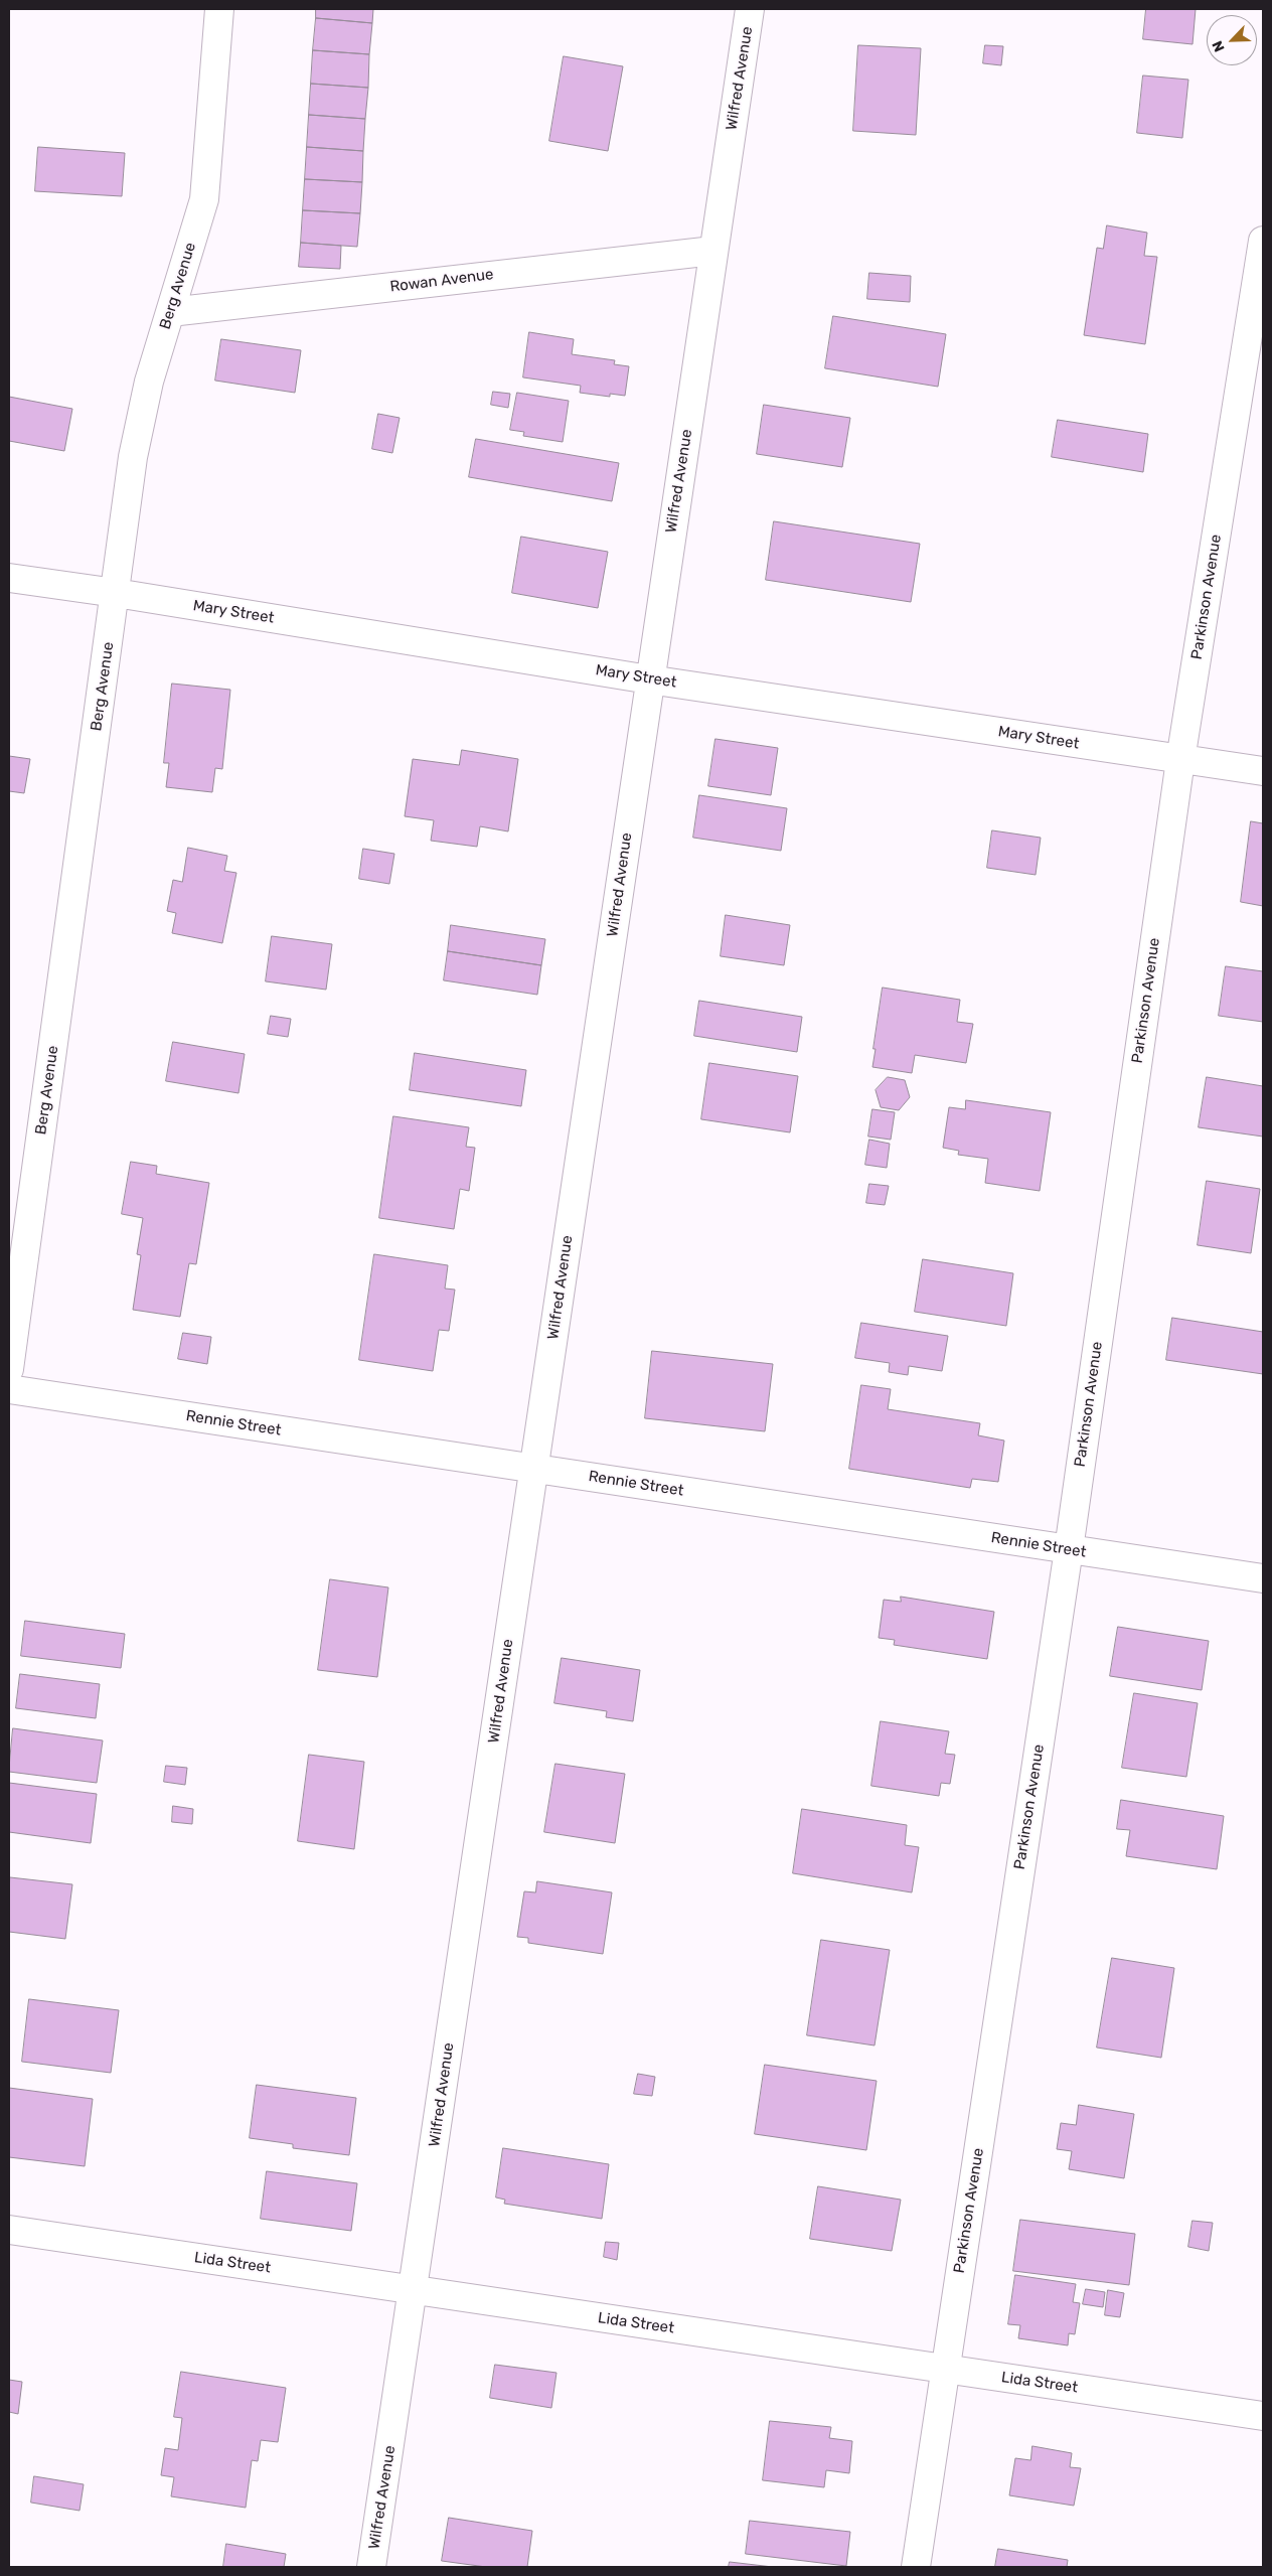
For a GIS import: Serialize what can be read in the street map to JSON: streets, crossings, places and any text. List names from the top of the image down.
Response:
{
  "streets": {
    "street": [
      "Wilfred Avenue",
      "Rowan Avenue",
      "Berg Avenue",
      "Parkinson Avenue",
      "Mary Street",
      "Rennie Street",
      "Lida Street"
    ]
  },
  "crossings": [
    ["Wilfred Avenue", "Rowan Avenue"],
    ["Wilfred Avenue", "Mary Street"],
    ["Wilfred Avenue", "Rennie Street"],
    ["Wilfred Avenue", "Lida Street"],
    ["Rowan Avenue", "Berg Avenue"],
    ["Berg Avenue", "Mary Street"],
    ["Parkinson Avenue", "Mary Street"],
    ["Parkinson Avenue", "Rennie Street"],
    ["Parkinson Avenue", "Lida Street"]
  ],
  "north": "bottom left"
}
